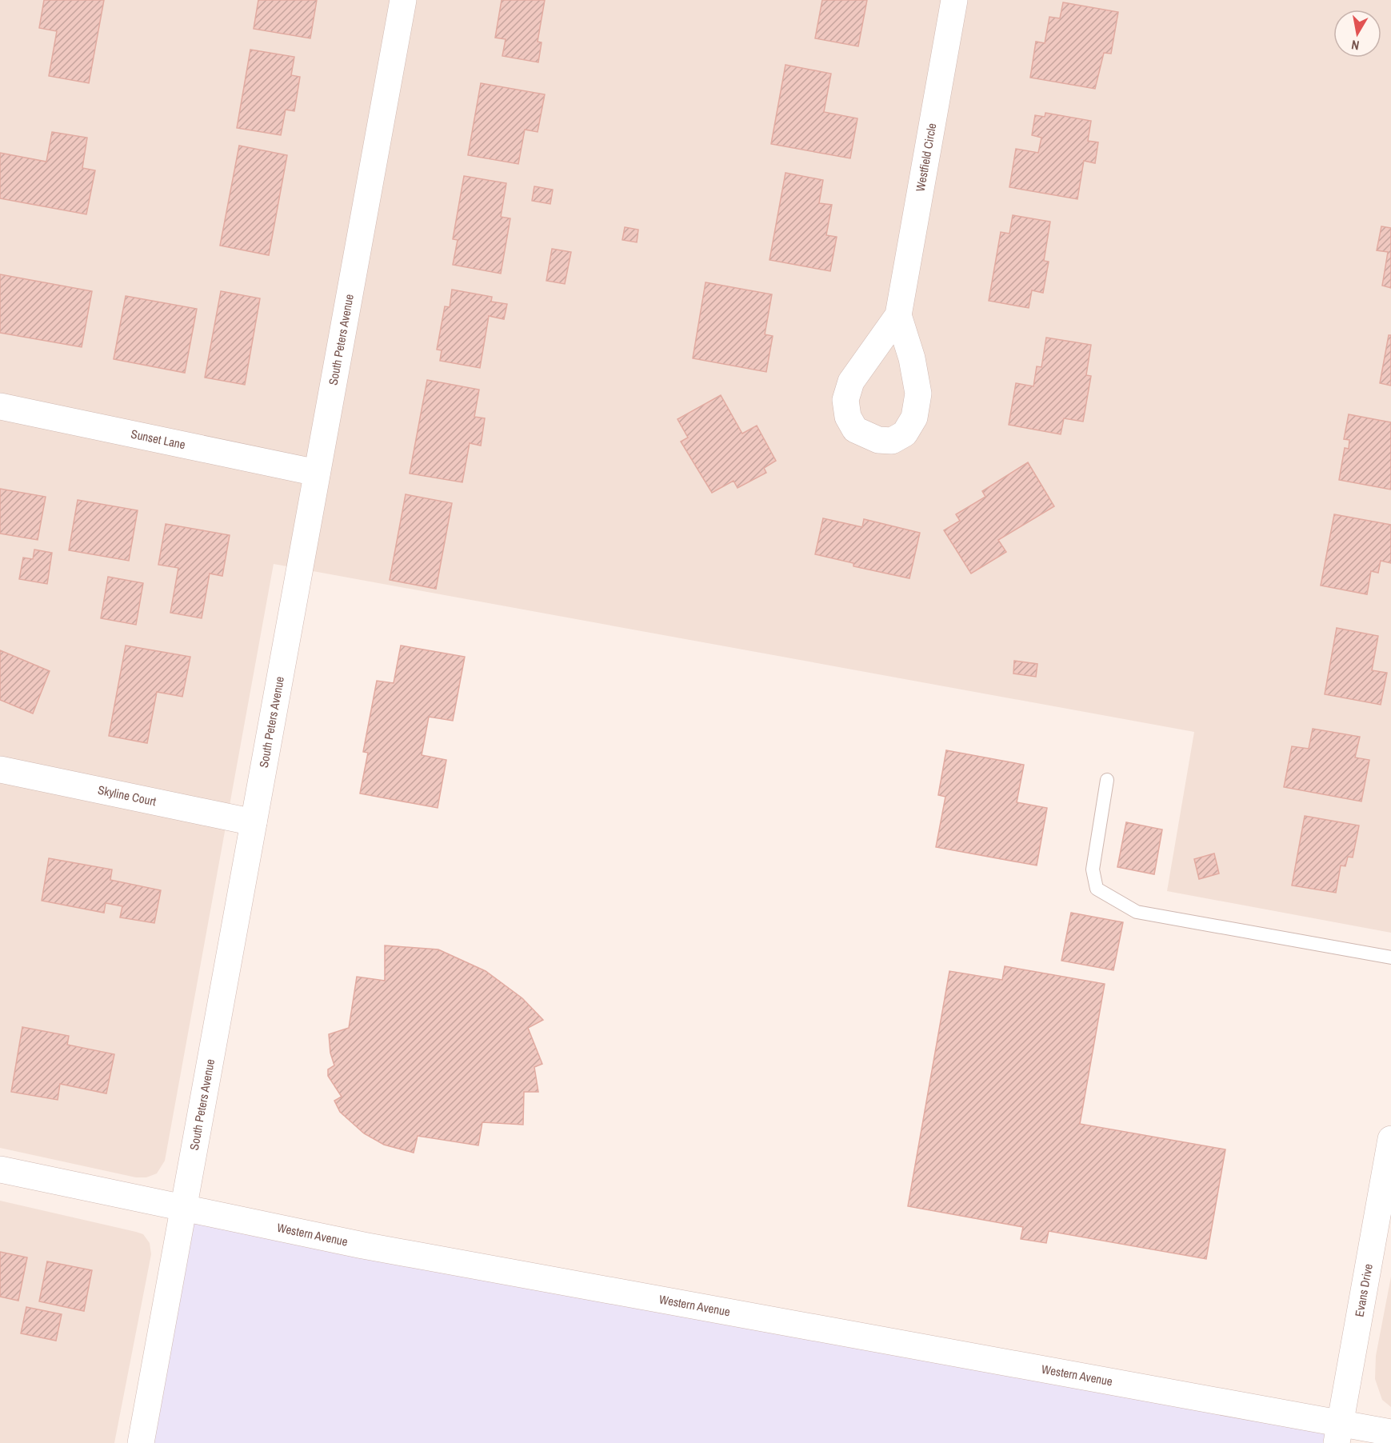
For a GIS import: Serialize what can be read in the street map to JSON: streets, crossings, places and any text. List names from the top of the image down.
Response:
{
  "streets": {
    "street": [
      "Westfield Circle",
      "South Peters Avenue",
      "Sunset Lane",
      "Skyline Court",
      "Western Avenue",
      "Evans Drive"
    ]
  },
  "crossings": [
    ["South Peters Avenue", "Sunset Lane"],
    ["South Peters Avenue", "Skyline Court"],
    ["South Peters Avenue", "Western Avenue"],
    ["Western Avenue", "Evans Drive"]
  ],
  "north": "bottom"
}
